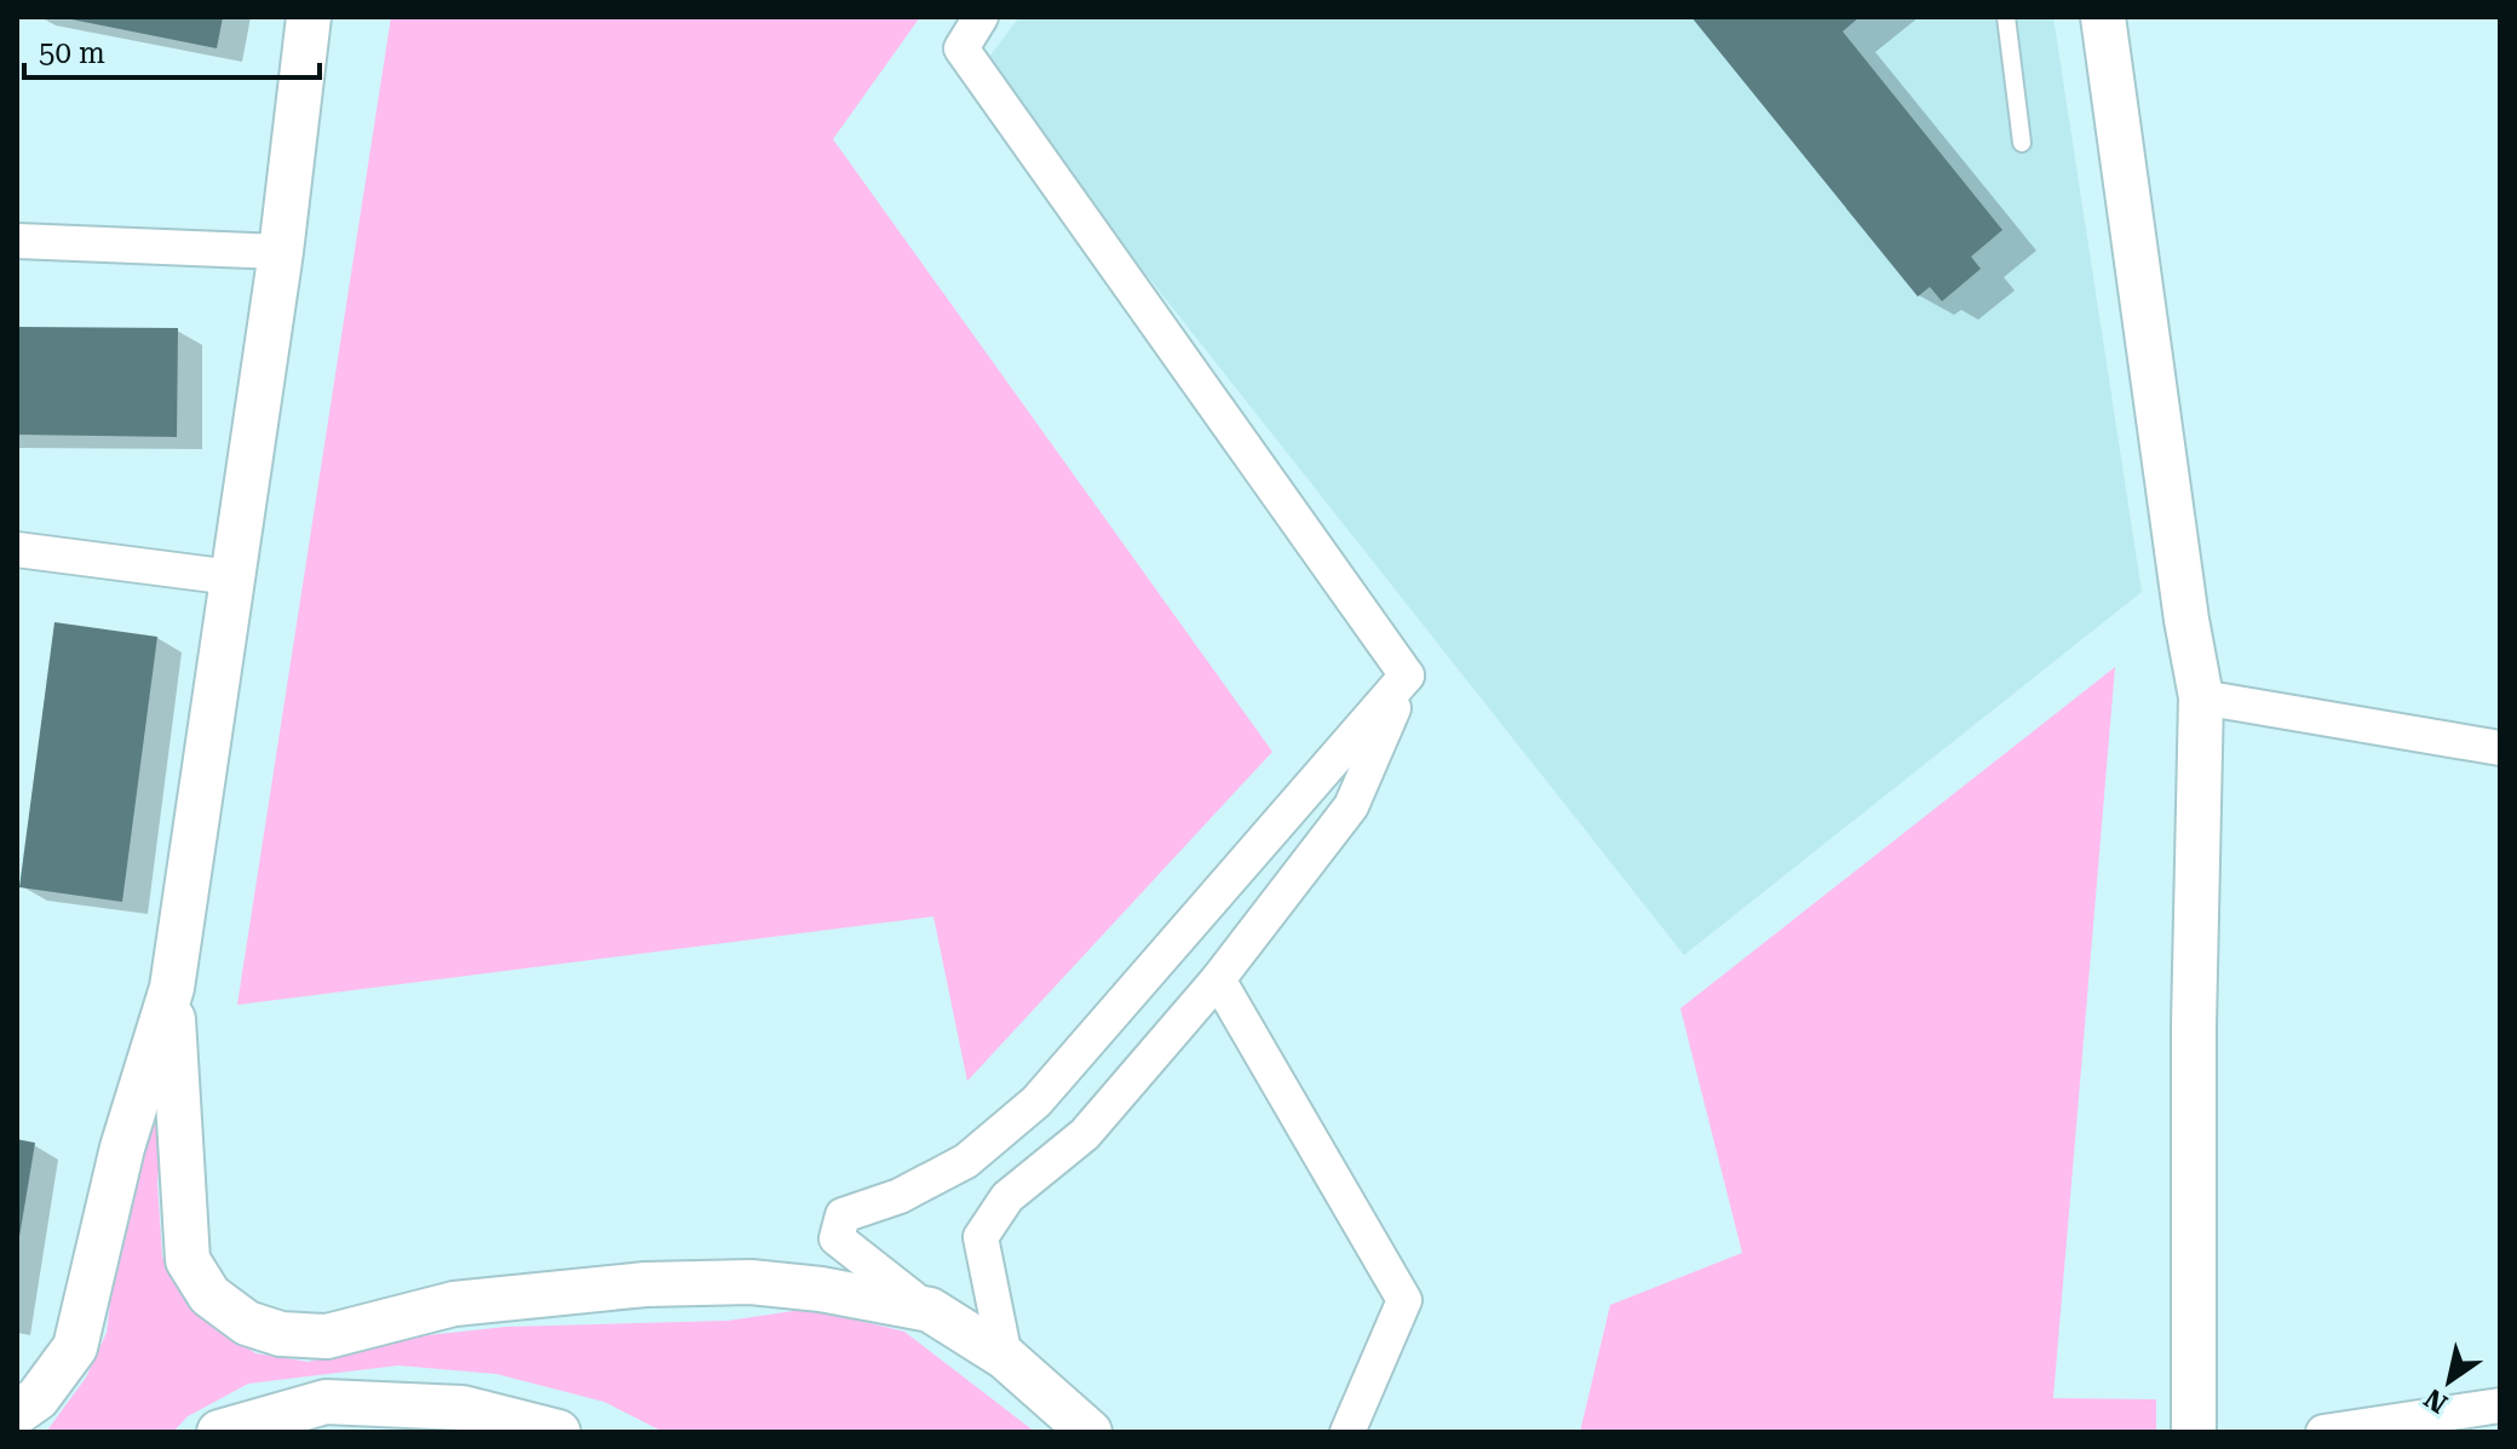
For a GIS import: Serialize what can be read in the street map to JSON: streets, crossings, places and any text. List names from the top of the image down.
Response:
{
  "scale_bar": "50 m",
  "north": "bottom left"
}
